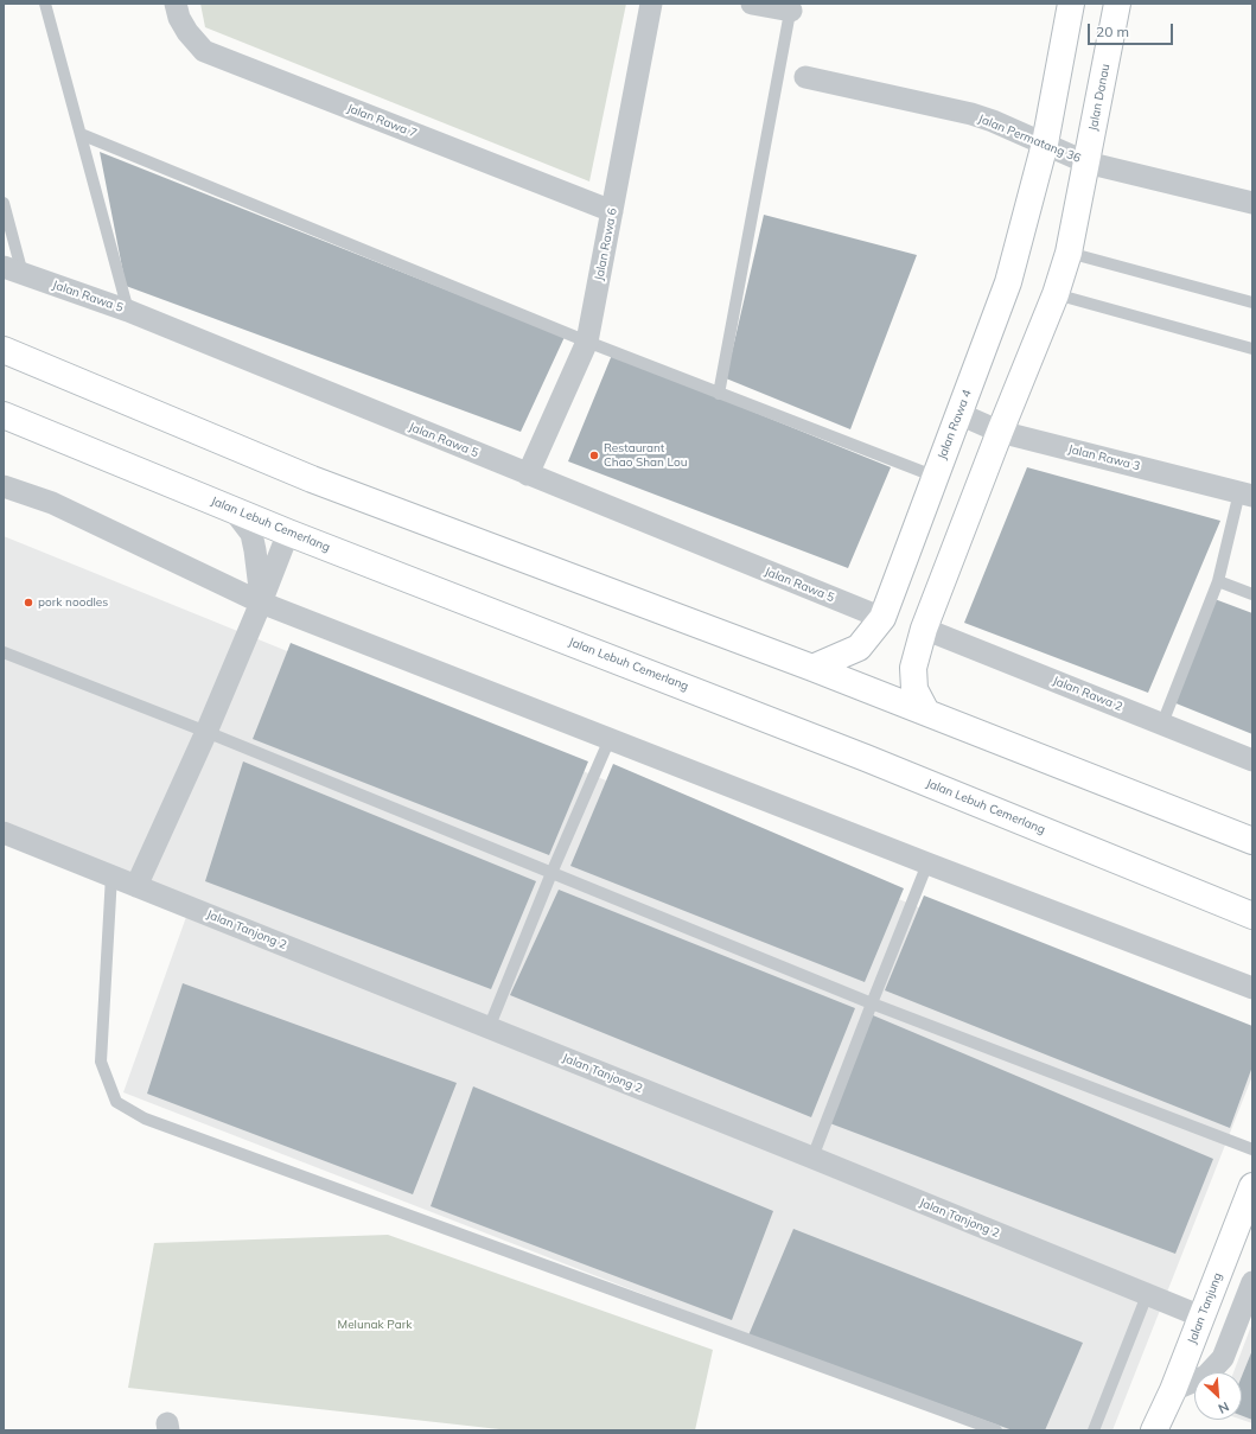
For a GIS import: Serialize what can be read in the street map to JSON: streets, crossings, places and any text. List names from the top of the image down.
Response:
{
  "streets": {
    "main road": [
      "Jalan Danau",
      "Jalan Rawa 4",
      "Jalan Lebuh Cemerlang",
      "Jalan Tanjung"
    ],
    "street": [
      "Jalan Rawa 7",
      "Jalan Permatang 36",
      "Jalan Rawa 6",
      "Jalan Rawa 5",
      "Jalan Rawa 3",
      "Jalan Rawa 2",
      "Jalan Tanjong 2"
    ]
  },
  "crossings": [
    ["Jalan Danau", "Jalan Permatang 36"],
    ["Jalan Rawa 7", "Jalan Rawa 6"],
    ["Jalan Permatang 36", "Jalan Rawa 4"],
    ["Jalan Rawa 6", "Jalan Rawa 5"],
    ["Jalan Rawa 5", "Jalan Rawa 4"],
    ["Jalan Rawa 4", "Jalan Rawa 3"],
    ["Jalan Tanjong 2", "Jalan Tanjung"]
  ],
  "parks": ["Melunak Park"],
  "places": ["Restaurant Chao Shan Lou", "pork noodles"],
  "scale_bar": "20 m",
  "north": "bottom right"
}
